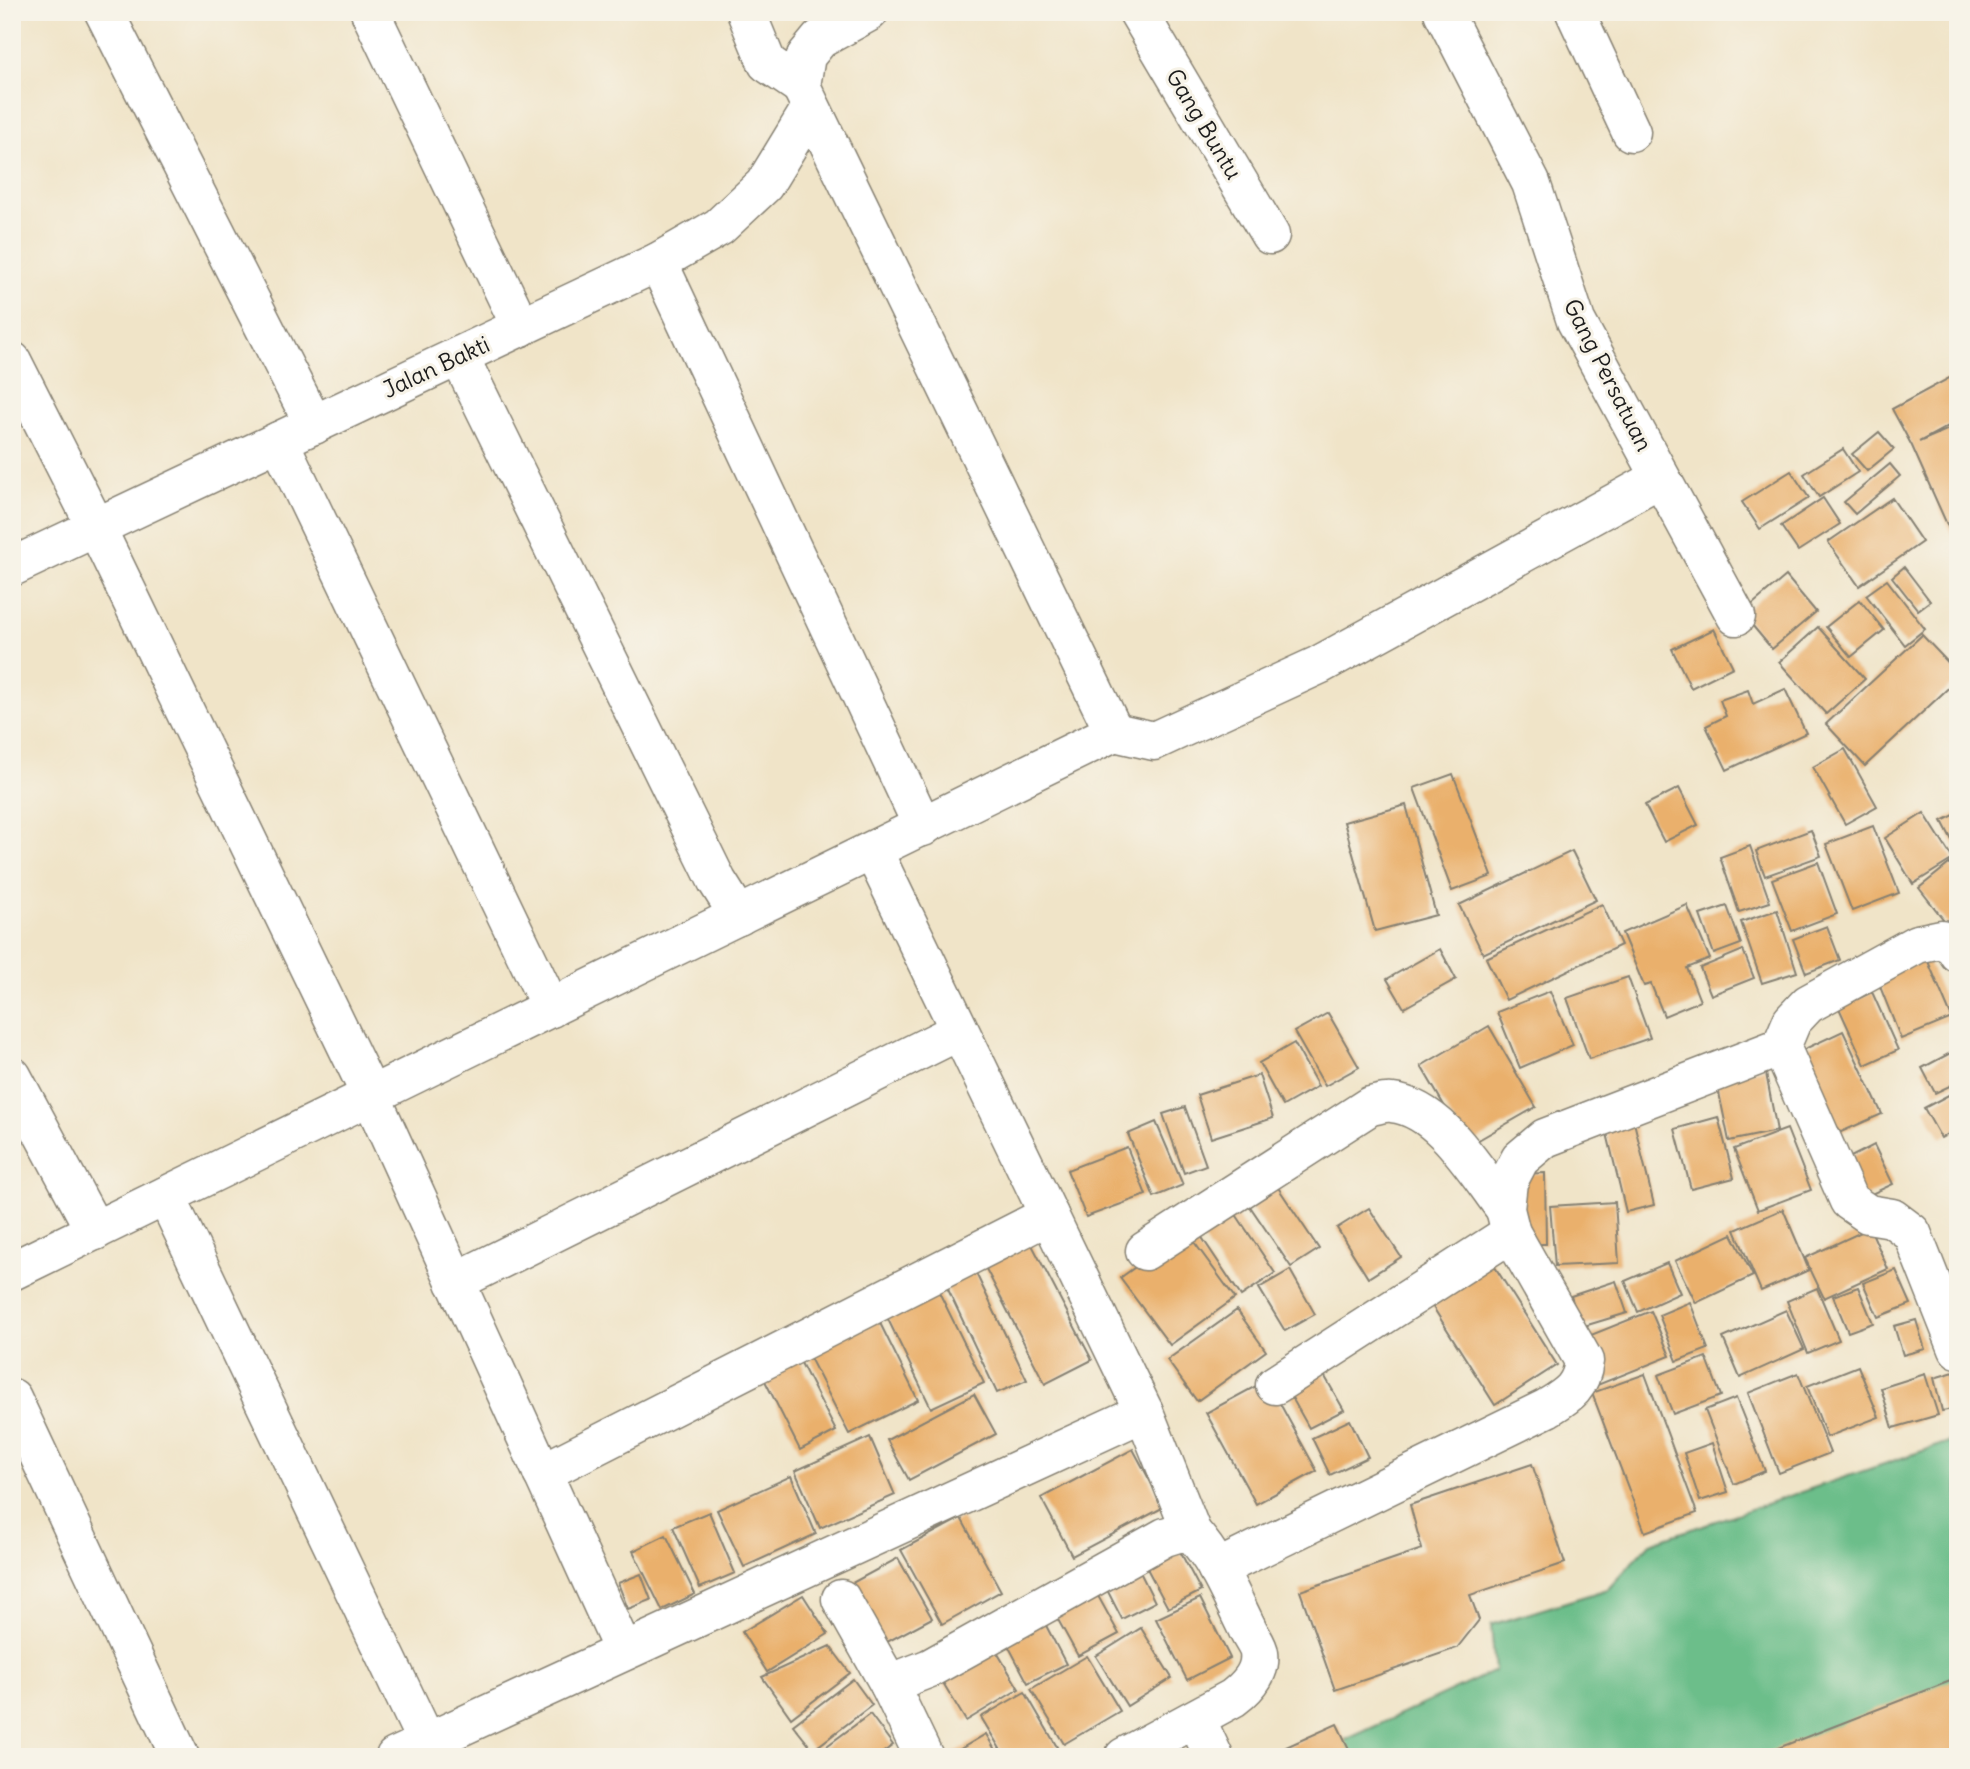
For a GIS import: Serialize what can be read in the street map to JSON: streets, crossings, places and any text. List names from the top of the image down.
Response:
{
  "streets": {
    "street": ["Gang Buntu", "Jalan Bakti", "Gang Persatuan"]
  }
}
